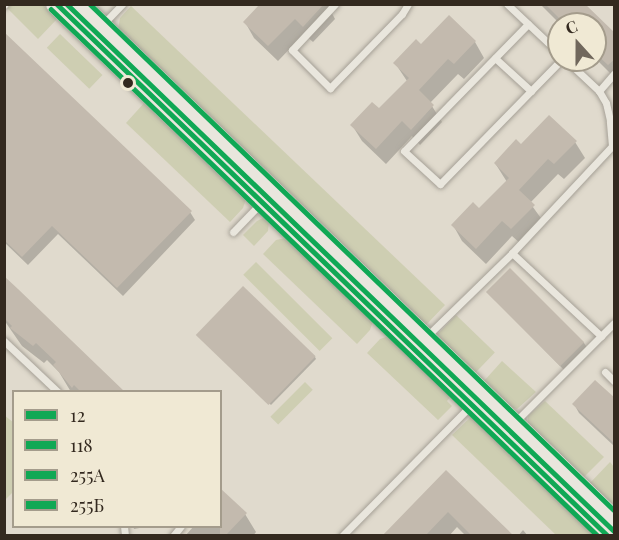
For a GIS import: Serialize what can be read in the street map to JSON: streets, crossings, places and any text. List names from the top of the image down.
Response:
{
  "lines": [
    "transit line 12",
    "transit line 255А",
    "transit line 255Б",
    "transit line 118"
  ],
  "legend": [
    "12",
    "118",
    "255А",
    "255Б"
  ],
  "north": "top"
}
